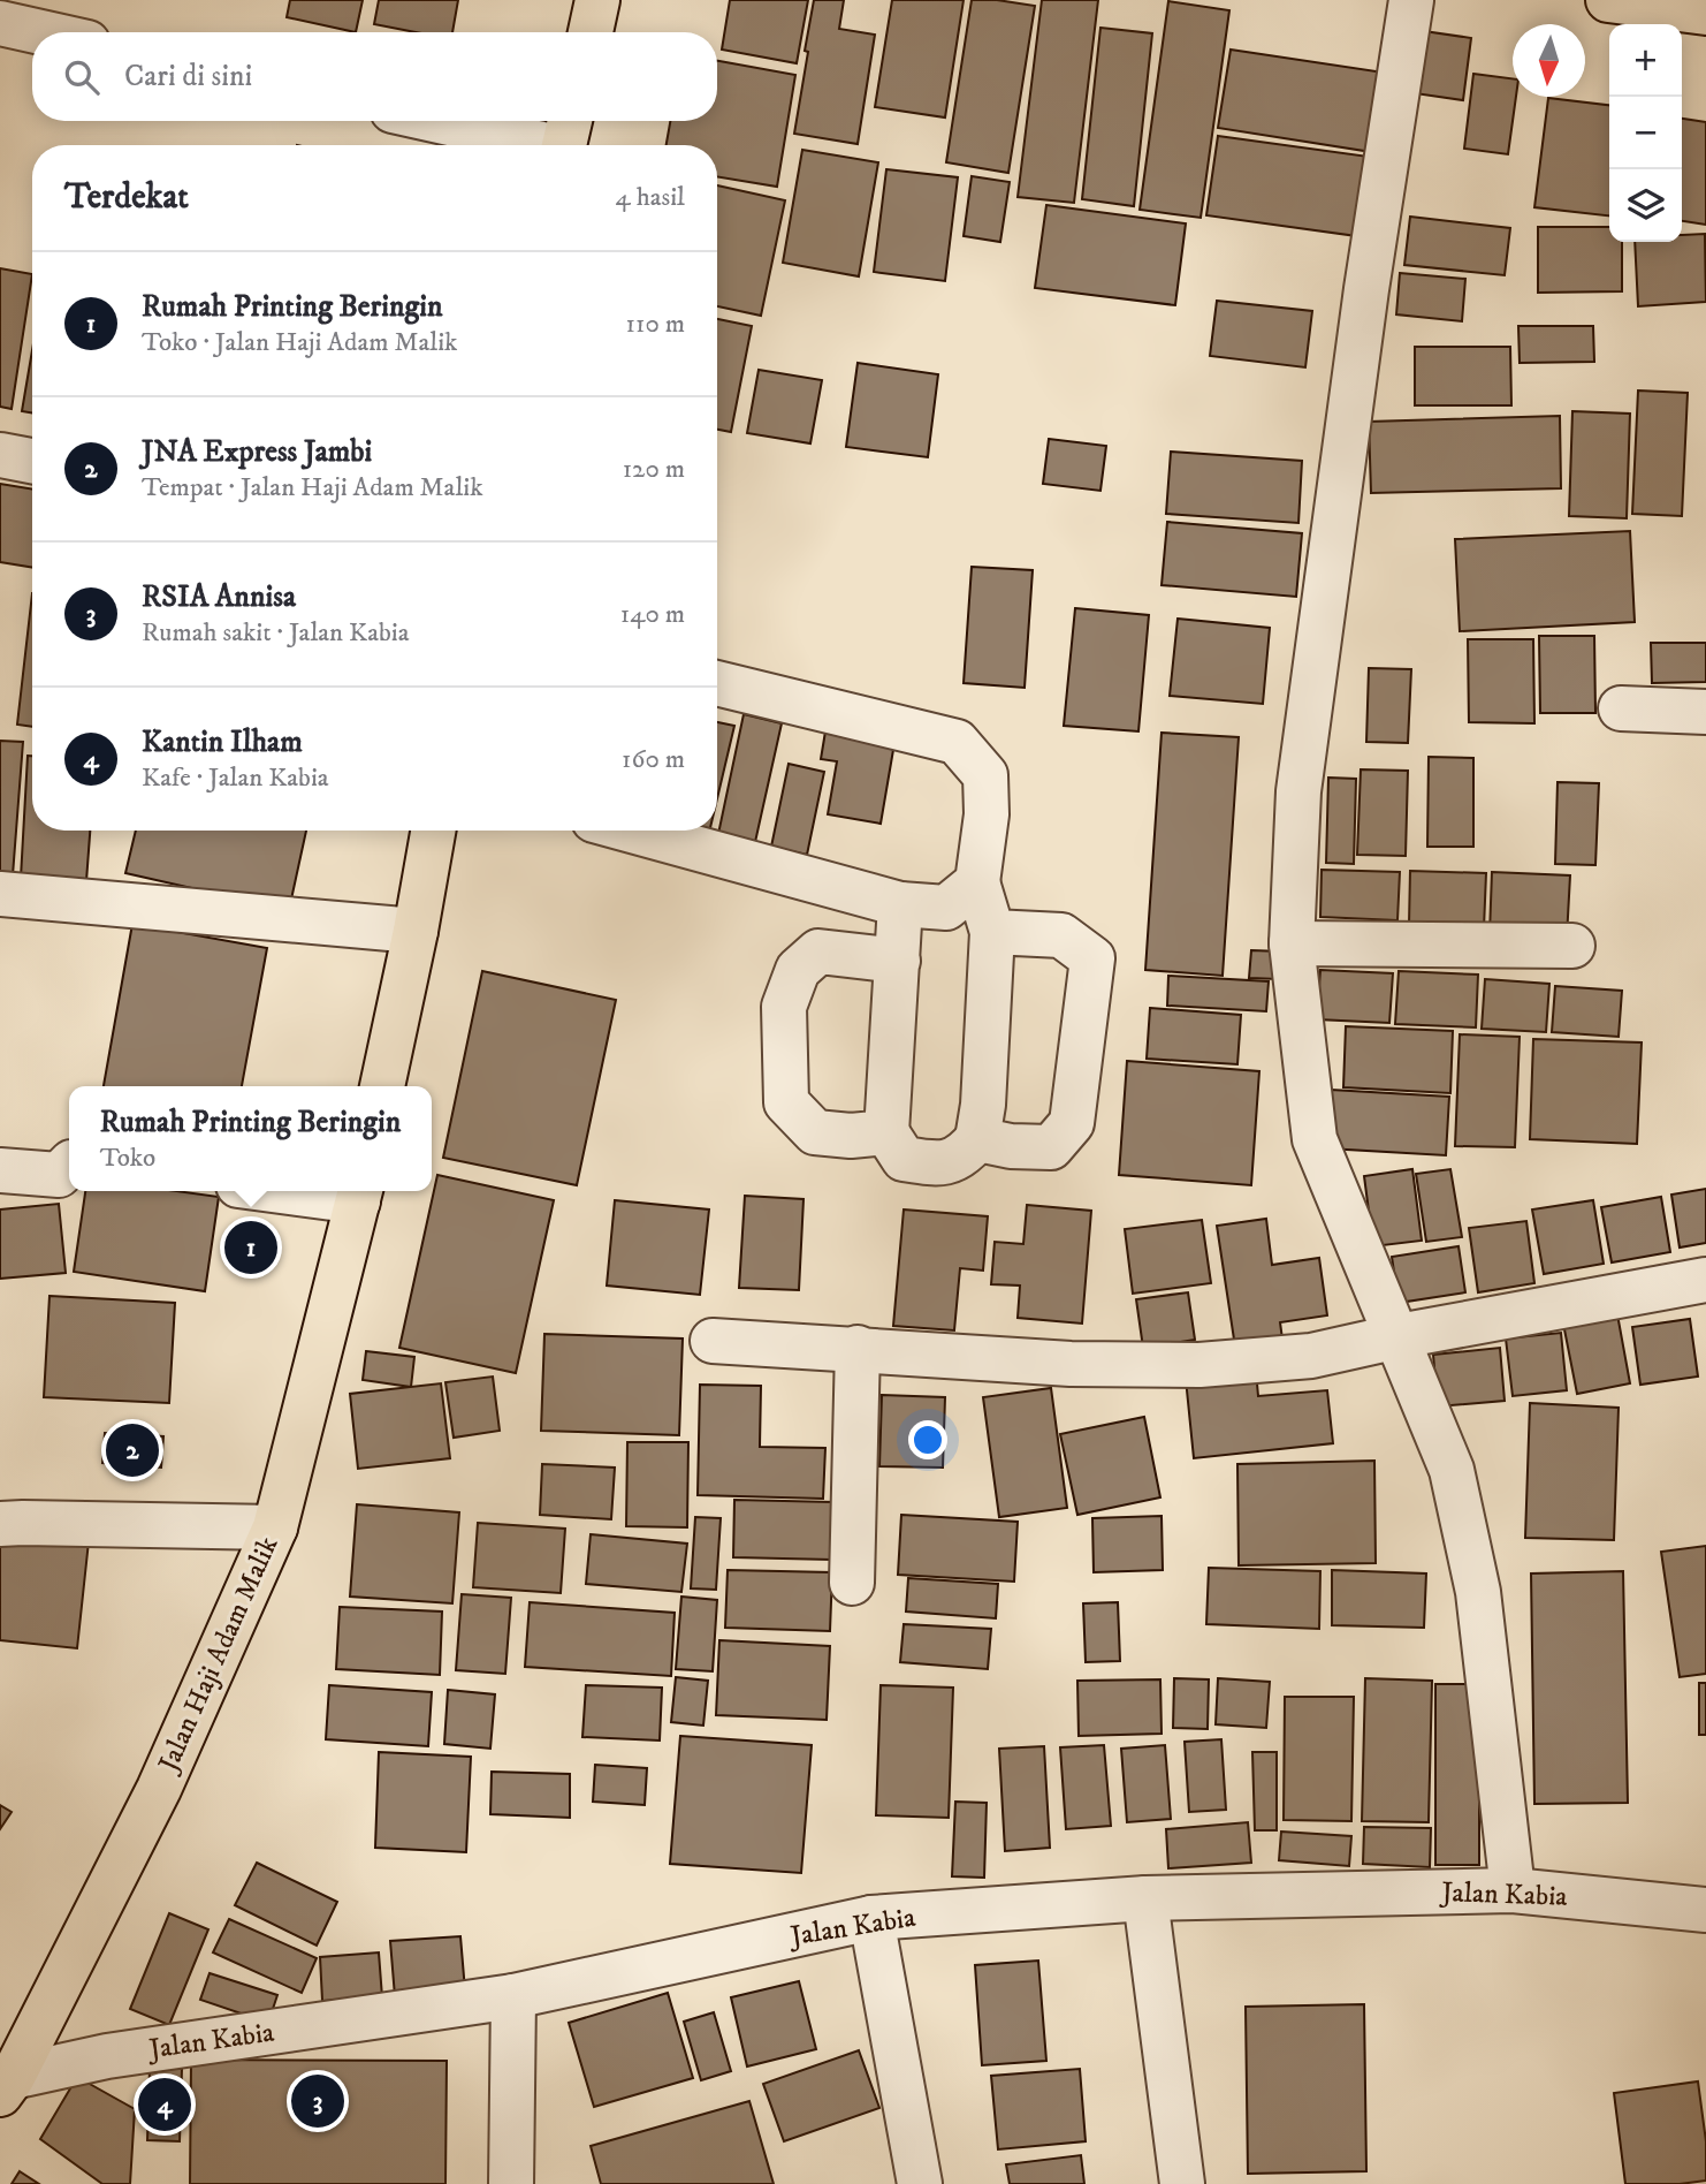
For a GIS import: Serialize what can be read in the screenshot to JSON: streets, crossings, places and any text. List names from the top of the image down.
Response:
{
  "streets": {
    "main road": ["Jalan Haji Adam Malik"],
    "street": ["Jalan Kabia"]
  },
  "crossings": [
    ["Jalan Haji Adam Malik", "Jalan Kabia"]
  ],
  "north": "bottom",
  "page": {
    "map_buttons": ["+", "−"],
    "search": "Cari di sini",
    "heading": ["Terdekat", "4 hasil"],
    "list": [
      {
        "mark": "1",
        "name": "Rumah Printing Beringin",
        "note": "Toko · Jalan Haji Adam Malik",
        "value": "110 m"
      },
      {
        "mark": "2",
        "name": "JNA Express Jambi",
        "note": "Tempat · Jalan Haji Adam Malik",
        "value": "120 m"
      },
      {
        "mark": "3",
        "name": "RSIA Annisa",
        "note": "Rumah sakit · Jalan Kabia",
        "value": "140 m"
      },
      {
        "mark": "4",
        "name": "Kantin Ilham",
        "note": "Kafe · Jalan Kabia",
        "value": "160 m"
      }
    ],
    "popup": ["Rumah Printing Beringin", "Toko"],
    "pins": [
      "1",
      "2",
      "3",
      "4"
    ]
  }
}
